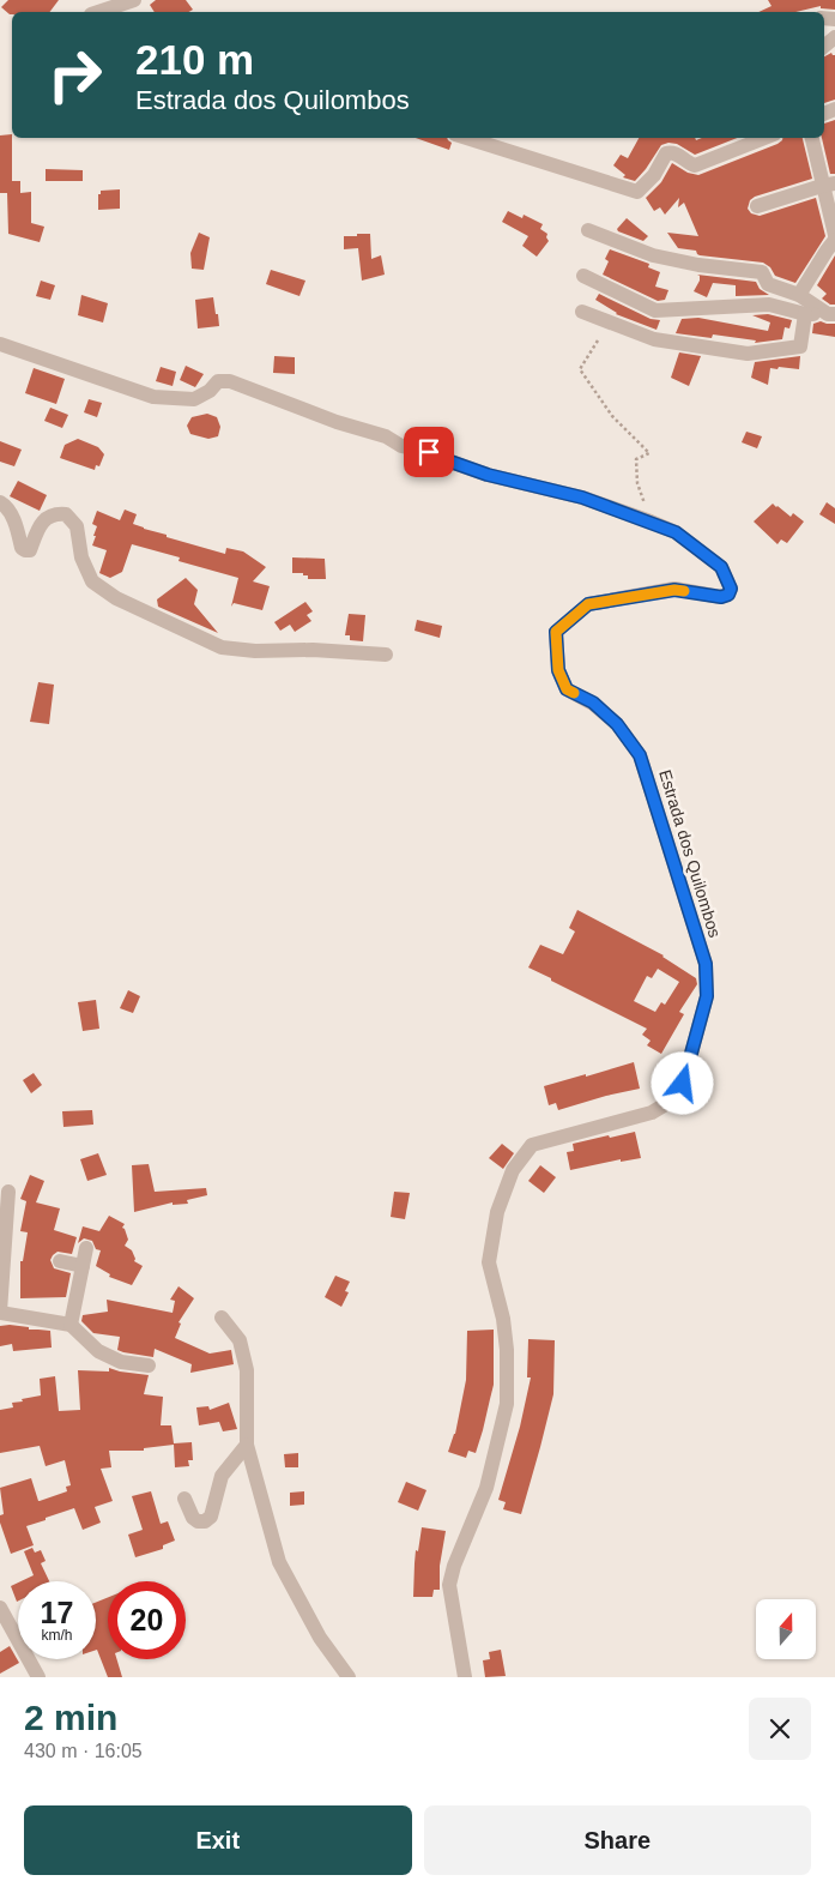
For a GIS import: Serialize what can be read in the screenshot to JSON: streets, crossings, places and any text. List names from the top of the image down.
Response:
{
  "streets": {
    "street": ["Estrada dos Quilombos"]
  },
  "north": "top",
  "page": {
    "turn": ["210 m", "Estrada dos Quilombos"],
    "speed": "17 km/h",
    "limit": "20",
    "heading": ["2 min", "430 m · 16:05"],
    "buttons": ["Exit", "Share"]
  }
}
